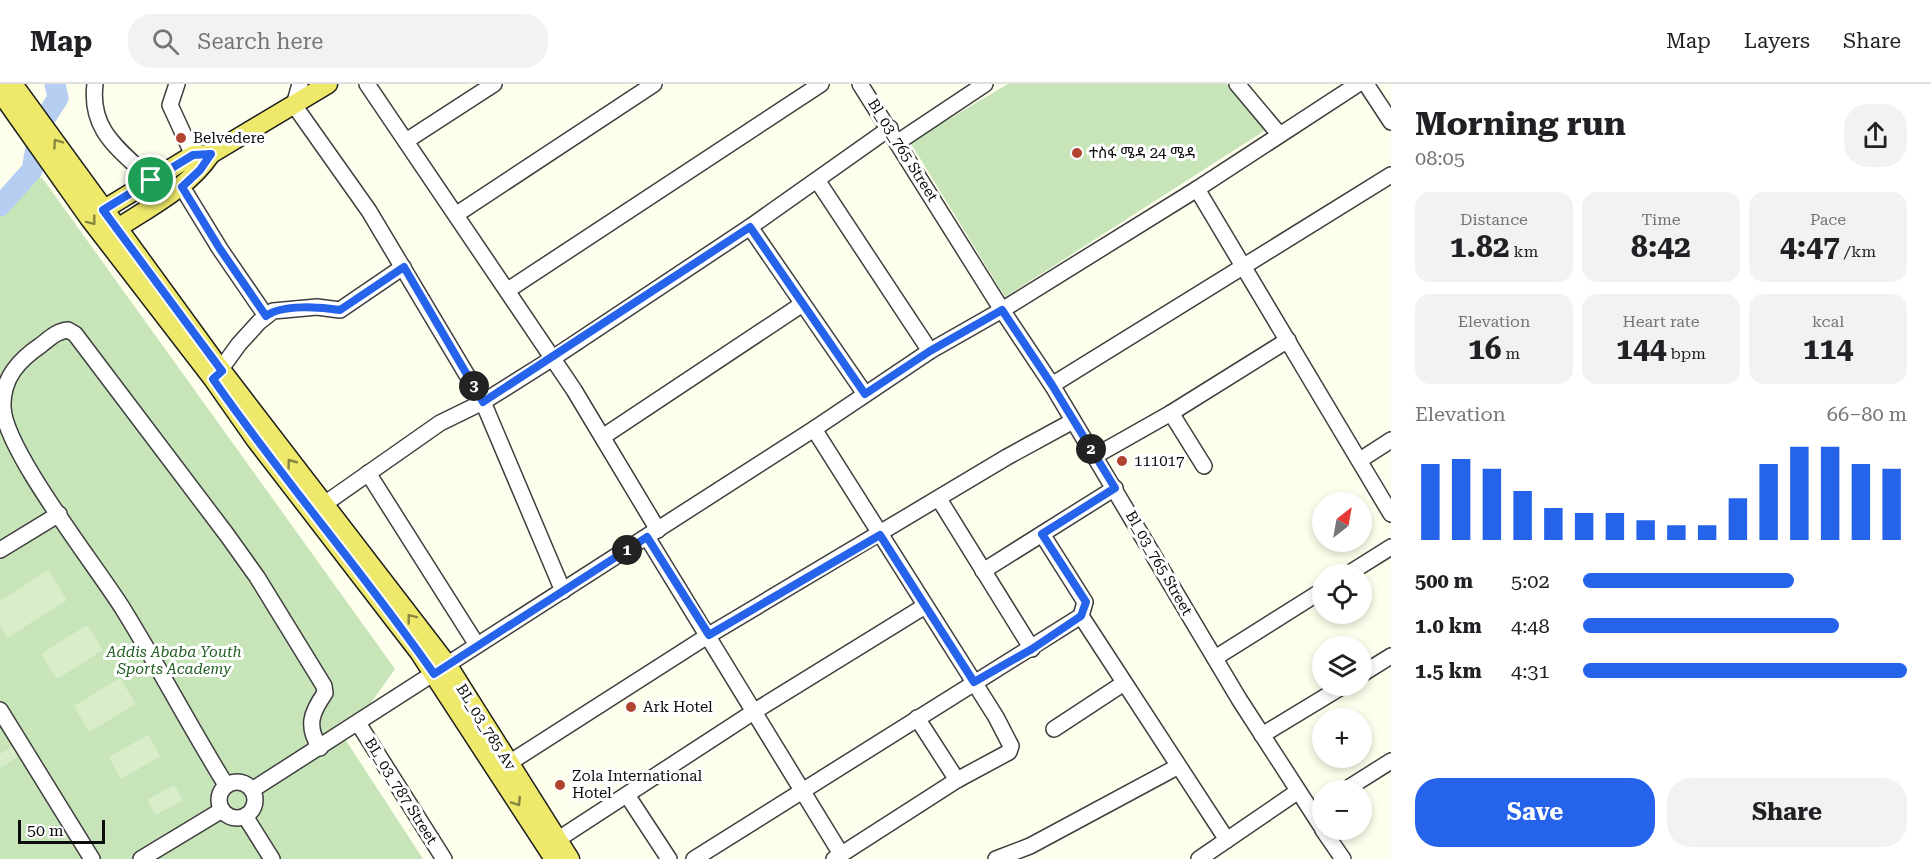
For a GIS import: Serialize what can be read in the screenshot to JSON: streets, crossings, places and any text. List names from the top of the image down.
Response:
{
  "streets": {
    "main road": ["BL_03_785 Av"],
    "street": ["Bl_03_765 Street", "BL_03_787 Street"]
  },
  "parks": ["Addis Ababa Youth Sports Academy"],
  "places": [
    "Belvedere",
    "ተስፋ ሜዳ 24 ሜዳ",
    "111017",
    "Ark Hotel",
    "Zola International Hotel"
  ],
  "scale_bar": "50 m",
  "north": "top right",
  "page": {
    "header": "Map",
    "search": "Search here",
    "nav": ["Map", "Layers", "Share"],
    "heading": ["Morning run", "08:05"],
    "stats": [
      ["Distance", "1.82 km"],
      ["Time", "8:42"],
      ["Pace", "4:47 /km"],
      ["Elevation", "16 m"],
      ["Heart rate", "144 bpm"],
      ["kcal", "114"]
    ],
    "pins": ["3", "2", "1"],
    "chart": ["Elevation", "66–80 m"],
    "map_buttons": ["+", "−"],
    "list": [
      {
        "name": "500 m",
        "note": "5:02"
      },
      {
        "name": "1.0 km",
        "note": "4:48"
      },
      {
        "name": "1.5 km",
        "note": "4:31"
      }
    ],
    "buttons": ["Save", "Share"],
    "scale": "50 m"
  }
}
